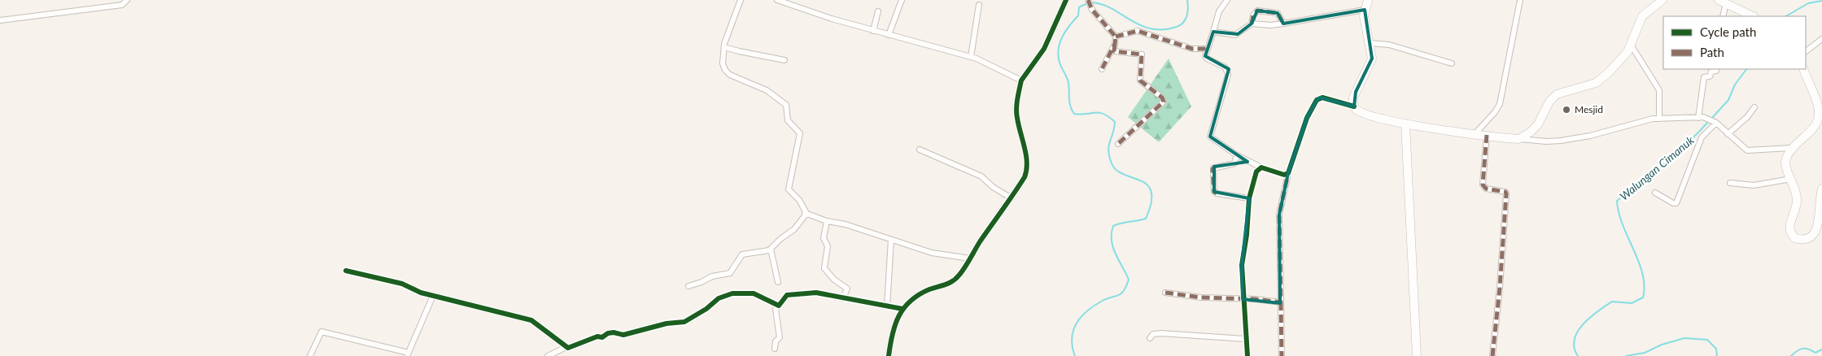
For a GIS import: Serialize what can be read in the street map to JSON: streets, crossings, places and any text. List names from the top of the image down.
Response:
{
  "water": ["Walungan Cimanuk"],
  "places": ["Mesjid"],
  "legend": ["Cycle path", "Path"]
}
